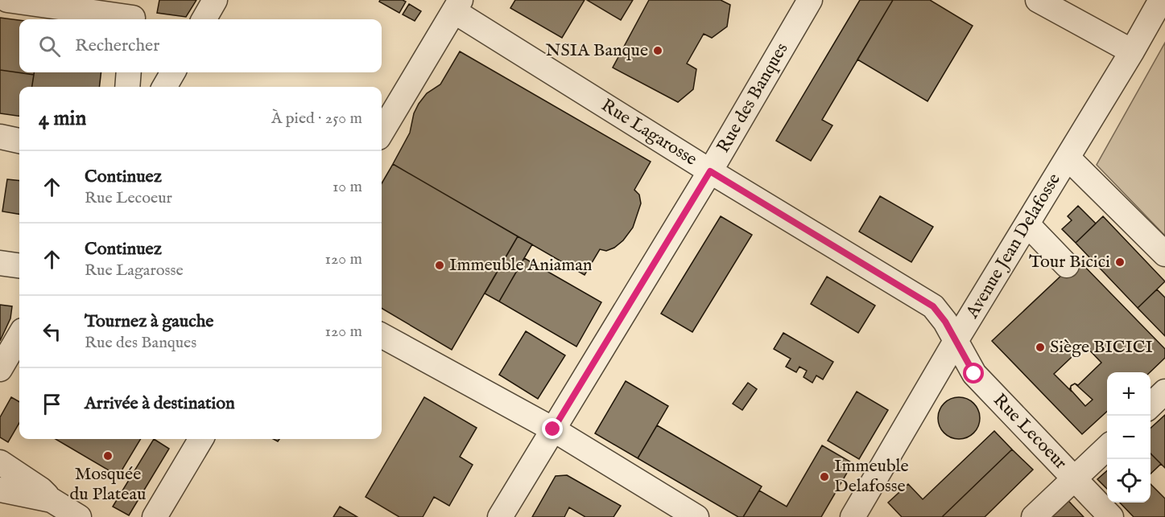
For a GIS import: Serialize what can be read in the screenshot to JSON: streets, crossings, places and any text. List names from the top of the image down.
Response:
{
  "streets": {
    "street": [
      "Rue des Banques",
      "Rue Lagarosse",
      "Avenue Jean Delafosse",
      "Rue Lecoeur"
    ]
  },
  "crossings": [
    ["Rue des Banques", "Rue Lagarosse"],
    ["Rue Lagarosse", "Avenue Jean Delafosse"],
    ["Rue Lagarosse", "Rue Lecoeur"],
    ["Avenue Jean Delafosse", "Rue Lecoeur"]
  ],
  "places": [
    "NSIA Banque",
    "Tour Bicici",
    "Immeuble Aniaman",
    "Siège BICICI",
    "Mosquée du Plateau",
    "Immeuble Delafosse"
  ],
  "page": {
    "search": "Rechercher",
    "heading": ["4 min", "À pied · 250 m"],
    "list": [
      ["Continuez", "Rue Lecoeur", "10 m"],
      ["Continuez", "Rue Lagarosse", "120 m"],
      ["Tournez à gauche", "Rue des Banques", "120 m"],
      "Arrivée à destination"
    ],
    "map_buttons": ["+", "−"]
  }
}
